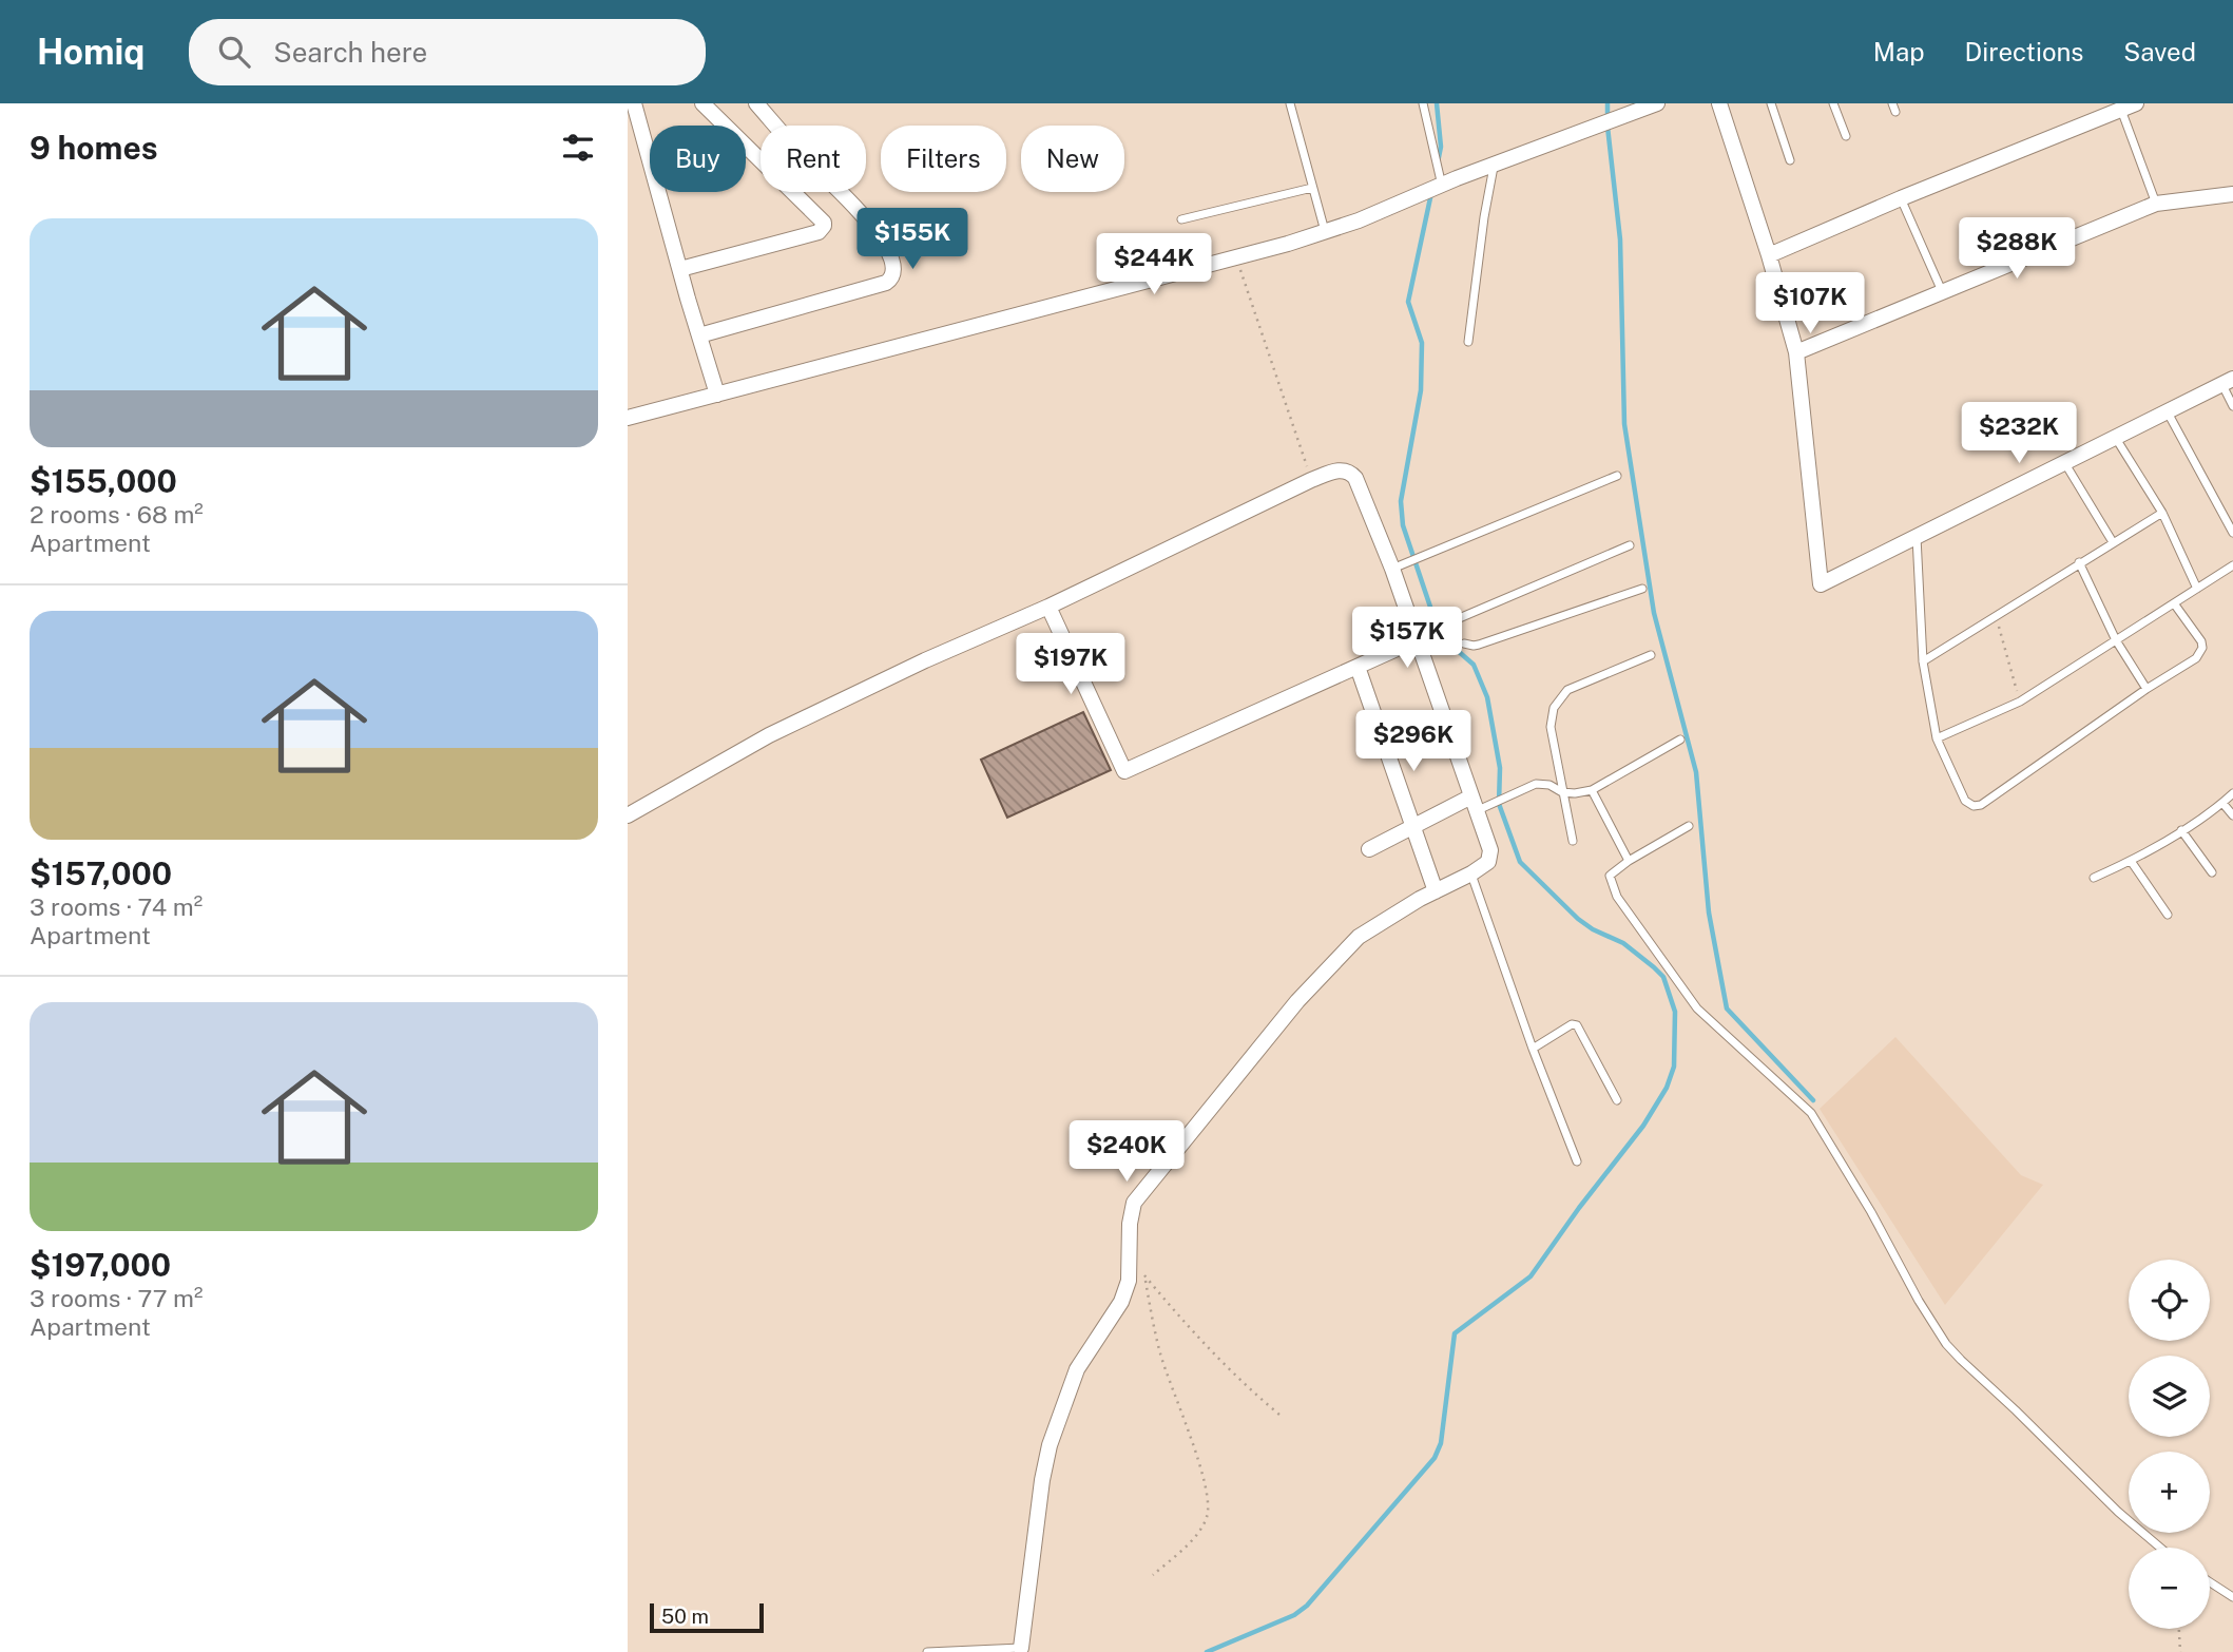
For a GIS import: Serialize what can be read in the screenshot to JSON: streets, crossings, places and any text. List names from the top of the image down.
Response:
{
  "scale_bar": "50 m",
  "page": {
    "header": "Homiq",
    "search": "Search here",
    "nav": ["Map", "Directions", "Saved"],
    "heading": "9 homes",
    "chip": [
      "Buy",
      "Rent",
      "Filters",
      "New"
    ],
    "list": [
      {
        "name": "$155,000",
        "note": "2 rooms · 68 m² · Apartment"
      },
      {
        "name": "$157,000",
        "note": "3 rooms · 74 m² · Apartment"
      },
      {
        "name": "$197,000",
        "note": "3 rooms · 77 m² · Apartment"
      }
    ],
    "price": [
      "$155K",
      "$288K",
      "$244K",
      "$107K",
      "$232K",
      "$157K",
      "$197K",
      "$296K",
      "$240K"
    ],
    "map_buttons": ["+", "−"],
    "scale": "50 m"
  }
}
